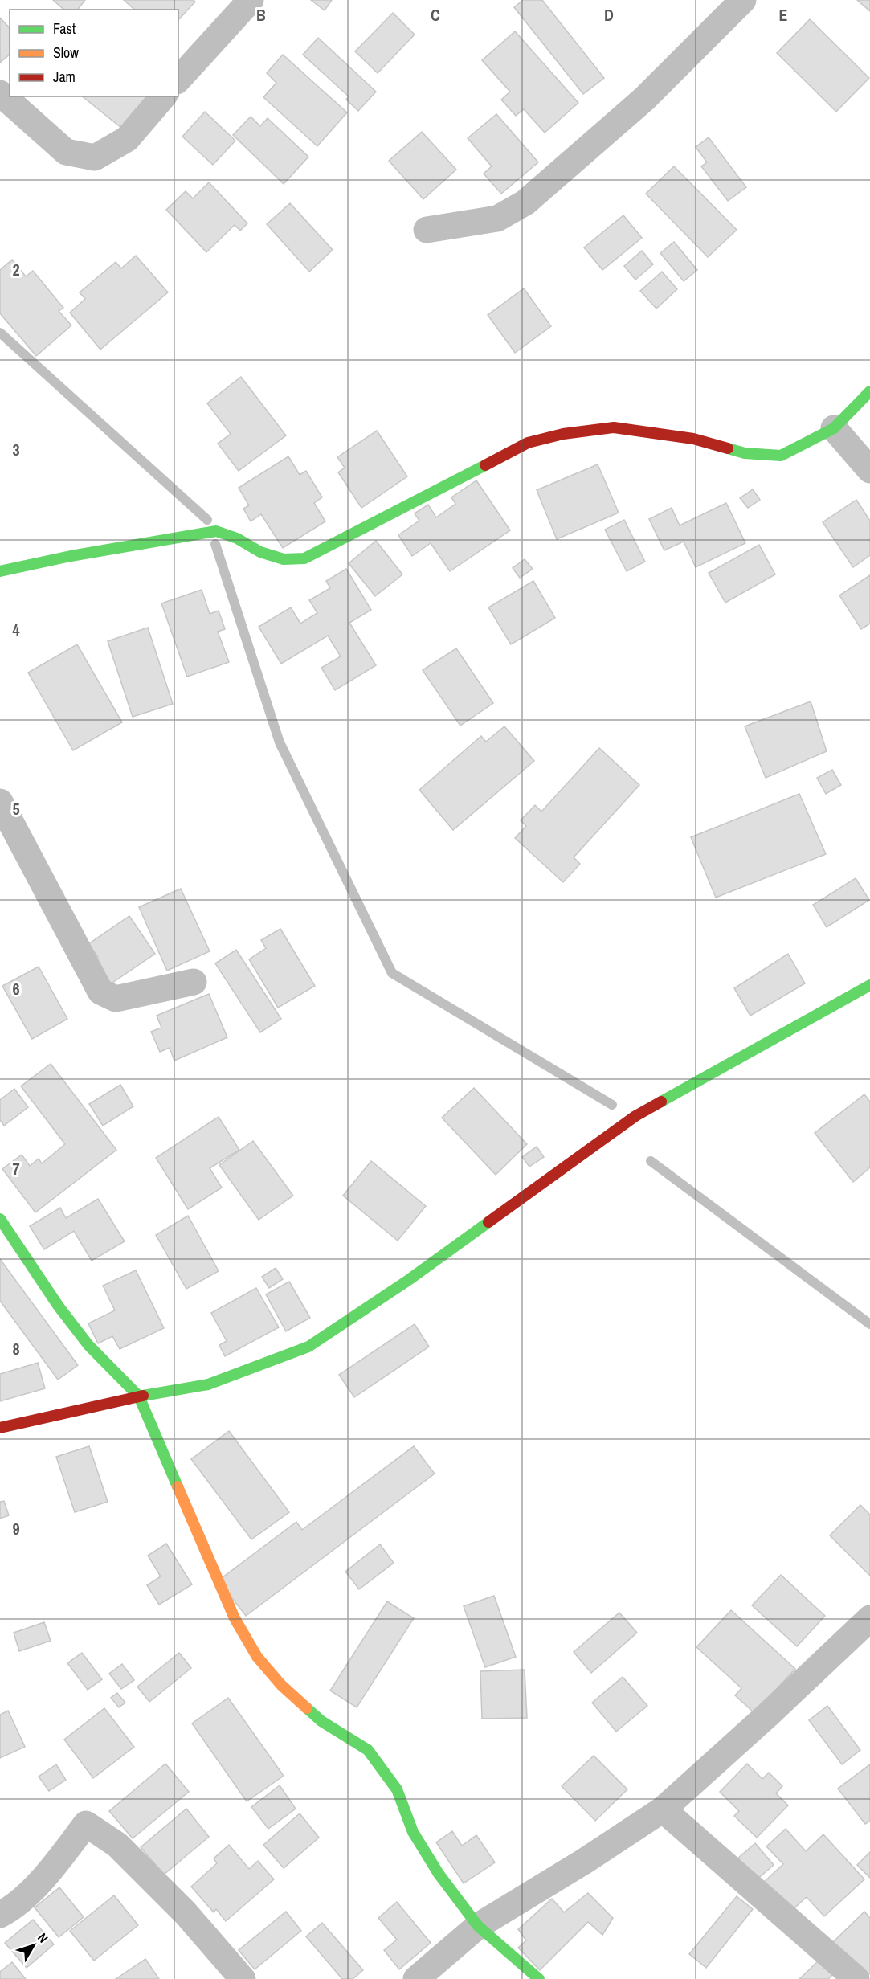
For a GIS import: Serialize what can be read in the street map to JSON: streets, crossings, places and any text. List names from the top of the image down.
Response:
{
  "legend": ["Fast", "Slow", "Jam"],
  "north": "top right",
  "grid": {
    "columns": [
      "B",
      "C",
      "D",
      "E"
    ],
    "rows": [
      "2",
      "3",
      "4",
      "5",
      "6",
      "7",
      "8",
      "9"
    ]
  }
}
